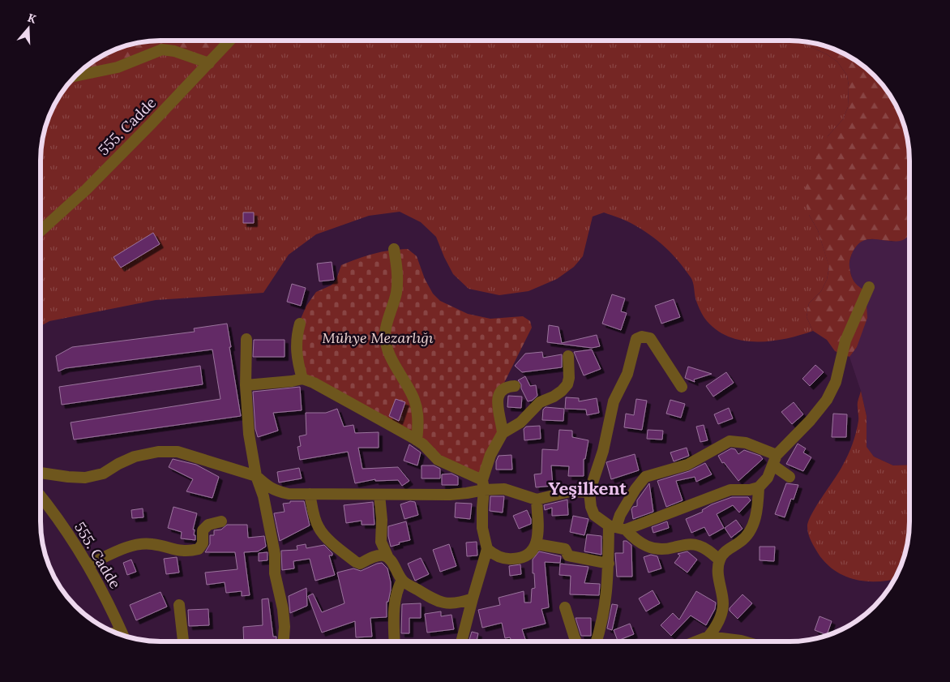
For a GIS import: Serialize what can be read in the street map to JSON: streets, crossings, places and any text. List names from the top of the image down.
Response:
{
  "streets": {
    "street": ["555. Cadde"]
  },
  "districts": ["Yeşilkent"],
  "parks": ["Mühye Mezarlığı"],
  "north": "top"
}
